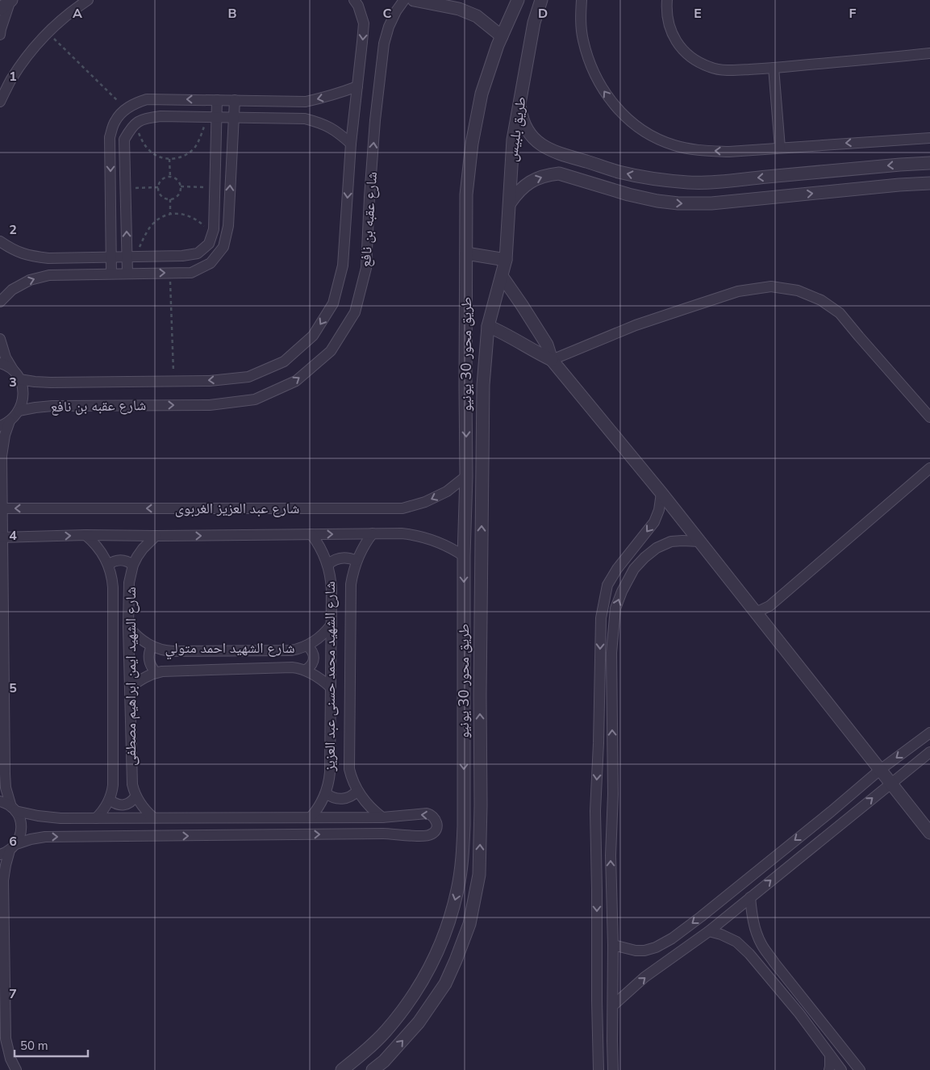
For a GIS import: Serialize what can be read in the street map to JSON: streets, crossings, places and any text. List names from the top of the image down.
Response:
{
  "streets": {
    "street": [
      "طريق بلبيس",
      "شارع عقبه بن نافع",
      "طريق محور 30 يونيو",
      "شارع عبد العزيز الغربوى",
      "شارع الشهيد احمد متولي",
      "شارع الشهيد ايمن ابراهيم مصطفى",
      "شارع الشهيد محمد حسنى عبد العزيز"
    ]
  },
  "crossings": [
    ["طريق بلبيس", "طريق محور 30 يونيو"],
    ["طريق محور 30 يونيو", "شارع عبد العزيز الغربوى"],
    ["شارع عبد العزيز الغربوى", "شارع الشهيد ايمن ابراهيم مصطفى"],
    ["شارع عبد العزيز الغربوى", "شارع الشهيد محمد حسنى عبد العزيز"],
    ["شارع الشهيد احمد متولي", "شارع الشهيد ايمن ابراهيم مصطفى"],
    ["شارع الشهيد احمد متولي", "شارع الشهيد محمد حسنى عبد العزيز"]
  ],
  "scale_bar": "50 m",
  "grid": {
    "columns": [
      "A",
      "B",
      "C",
      "D",
      "E",
      "F"
    ],
    "rows": [
      "1",
      "2",
      "3",
      "4",
      "5",
      "6",
      "7"
    ]
  }
}
